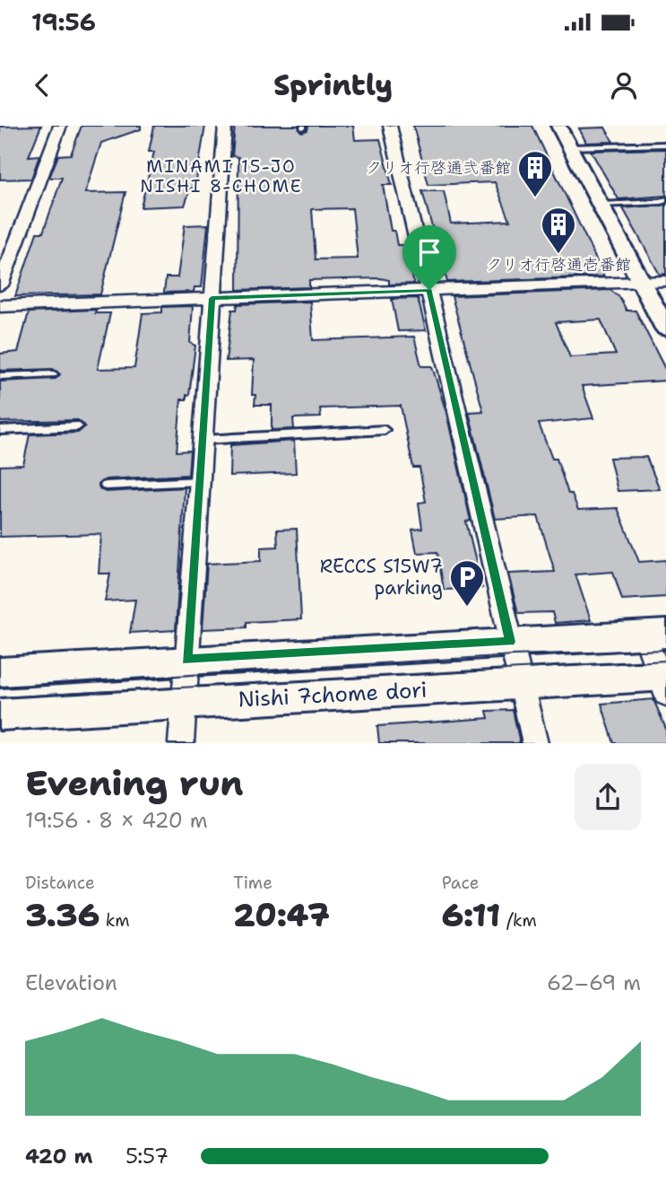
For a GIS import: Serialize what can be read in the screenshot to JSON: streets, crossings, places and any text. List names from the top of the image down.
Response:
{
  "streets": {
    "street": ["Nishi 7chome dori"]
  },
  "districts": ["MINAMI 15-JO NISHI 8-CHOME"],
  "places": {
    "building": ["クリオ行啓通弐番館", "クリオ行啓通壱番館"],
    "parking": ["RECCS S15W7 parking"]
  },
  "page": {
    "status": "19:56",
    "header": "Sprintly",
    "heading": ["Evening run", "19:56 · 8 × 420 m"],
    "stats": [
      ["Distance", "3.36 km"],
      ["Time", "20:47"],
      ["Pace", "6:11 /km"]
    ],
    "chart": ["Elevation", "62–69 m"],
    "list": [
      {
        "name": "420 m",
        "note": "5:57"
      }
    ]
  }
}
